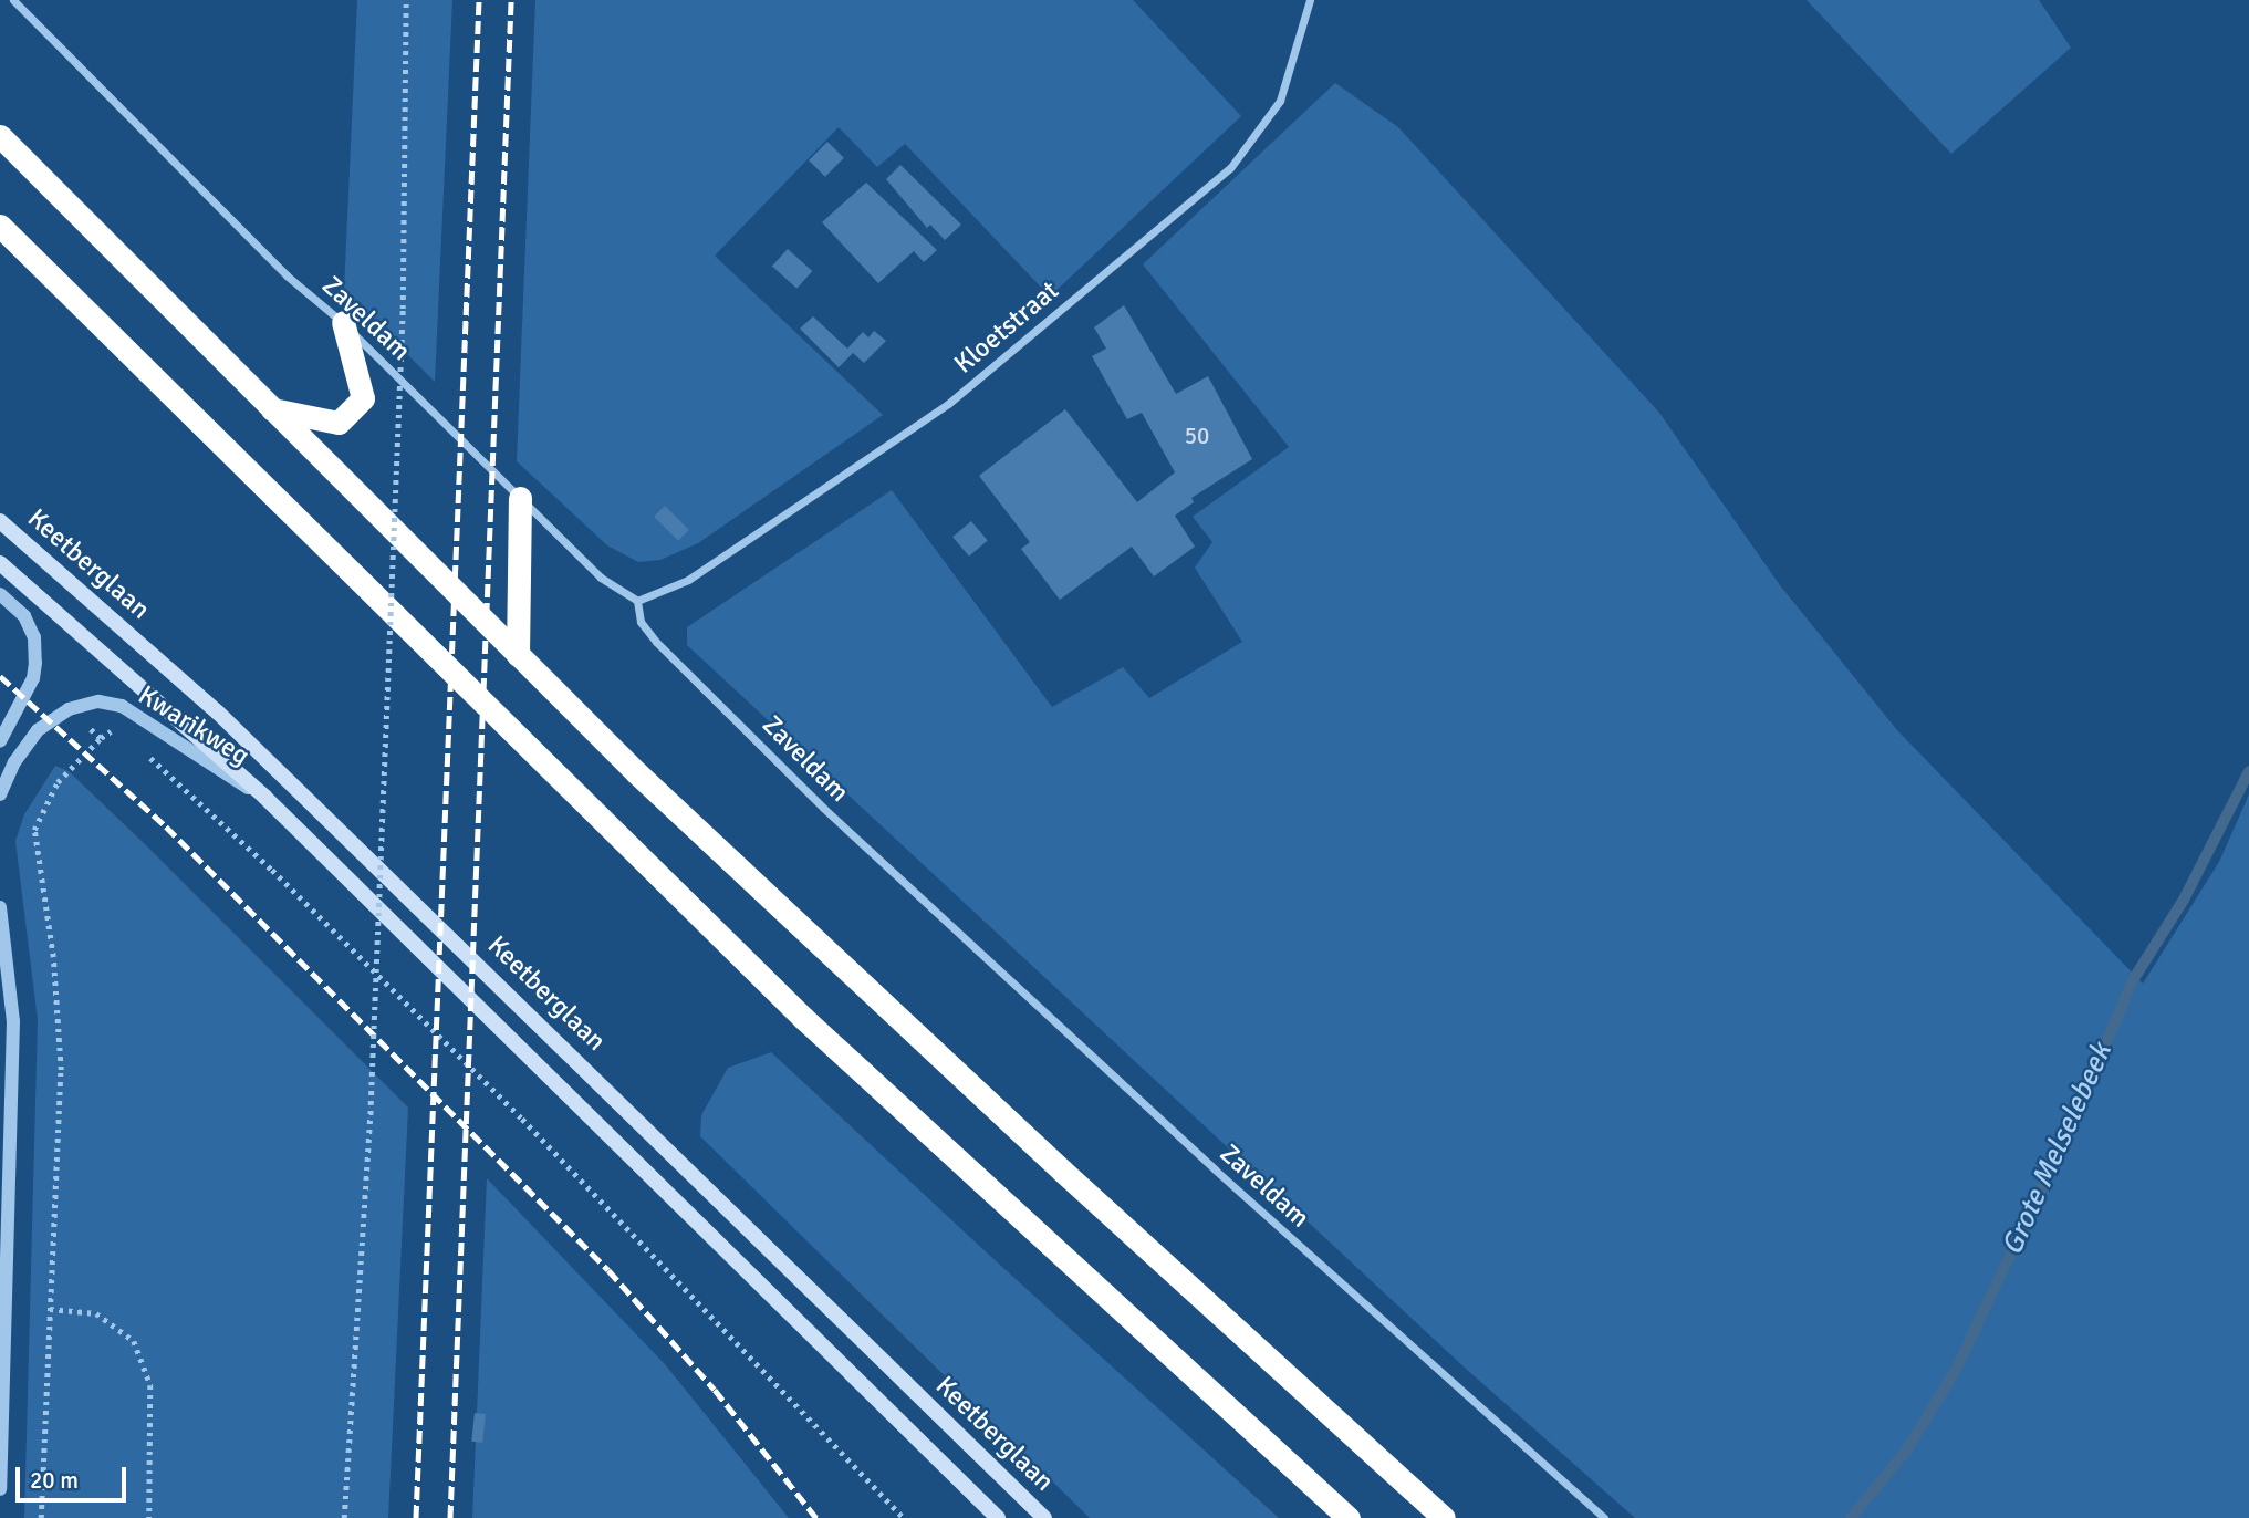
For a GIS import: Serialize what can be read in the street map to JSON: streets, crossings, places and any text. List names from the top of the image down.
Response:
{
  "streets": {
    "main road": ["Keetberglaan"],
    "street": ["Zaveldam", "Kloetstraat", "Kwarikweg"]
  },
  "crossings": [
    ["Zaveldam", "Kloetstraat"],
    ["Keetberglaan", "Kwarikweg"]
  ],
  "water": ["Grote Melselebeek"],
  "house_numbers": ["50"],
  "scale_bar": "20 m"
}
